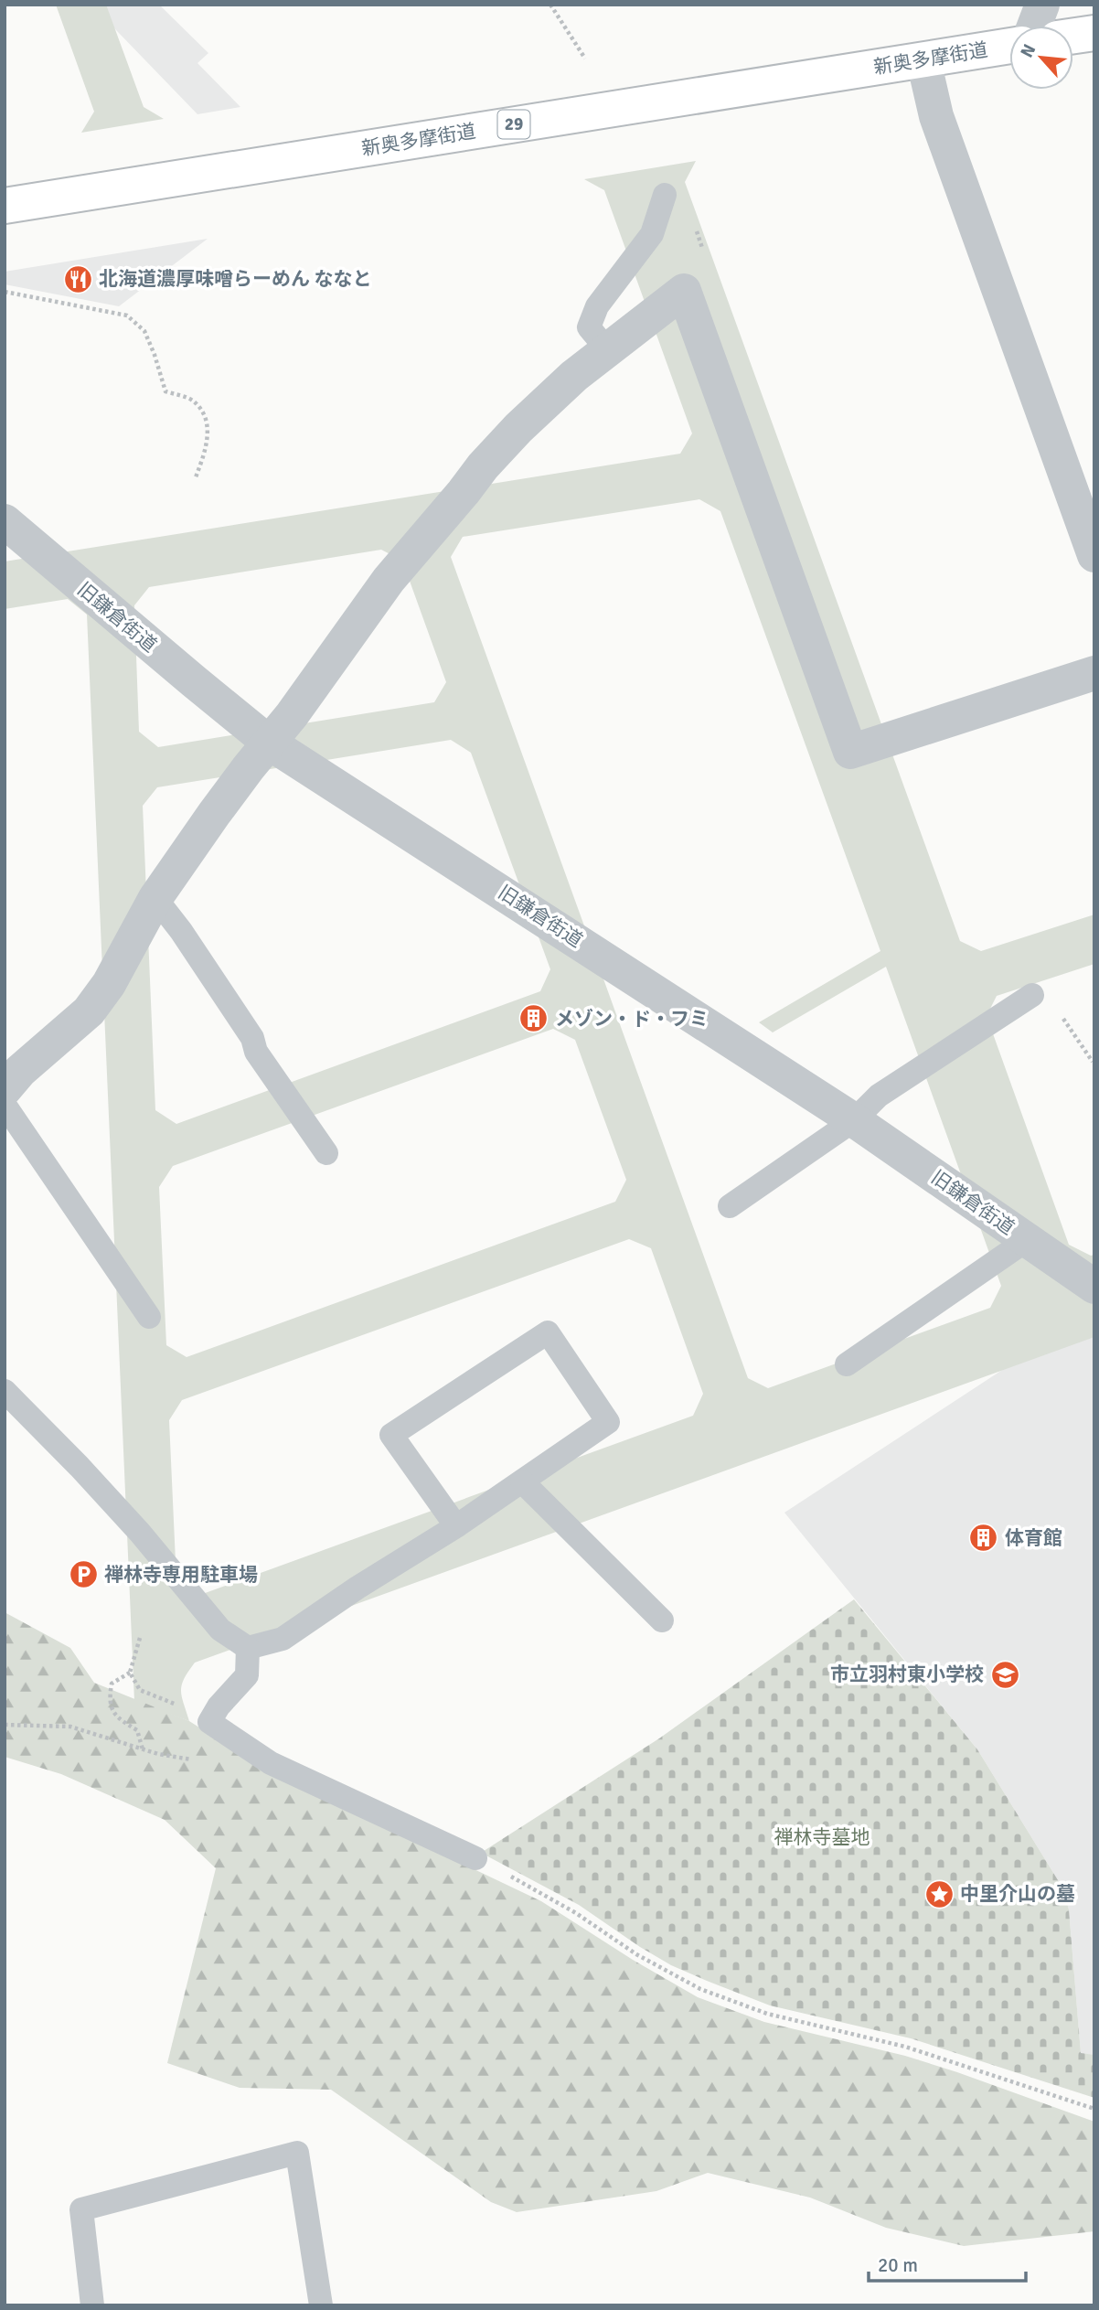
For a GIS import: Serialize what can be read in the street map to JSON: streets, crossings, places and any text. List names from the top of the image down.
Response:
{
  "streets": {
    "main road": ["新奥多摩街道", "29"],
    "street": ["旧鎌倉街道"]
  },
  "parks": ["禅林寺墓地"],
  "places": {
    "restaurant": ["北海道濃厚味噌らーめん ななと"],
    "building": ["メゾン・ド・フミ", "体育館"],
    "parking": ["禅林寺専用駐車場"],
    "school or university": ["市立羽村東小学校"],
    "place": ["中里介山の墓"]
  },
  "scale_bar": "20 m",
  "north": "top left"
}
